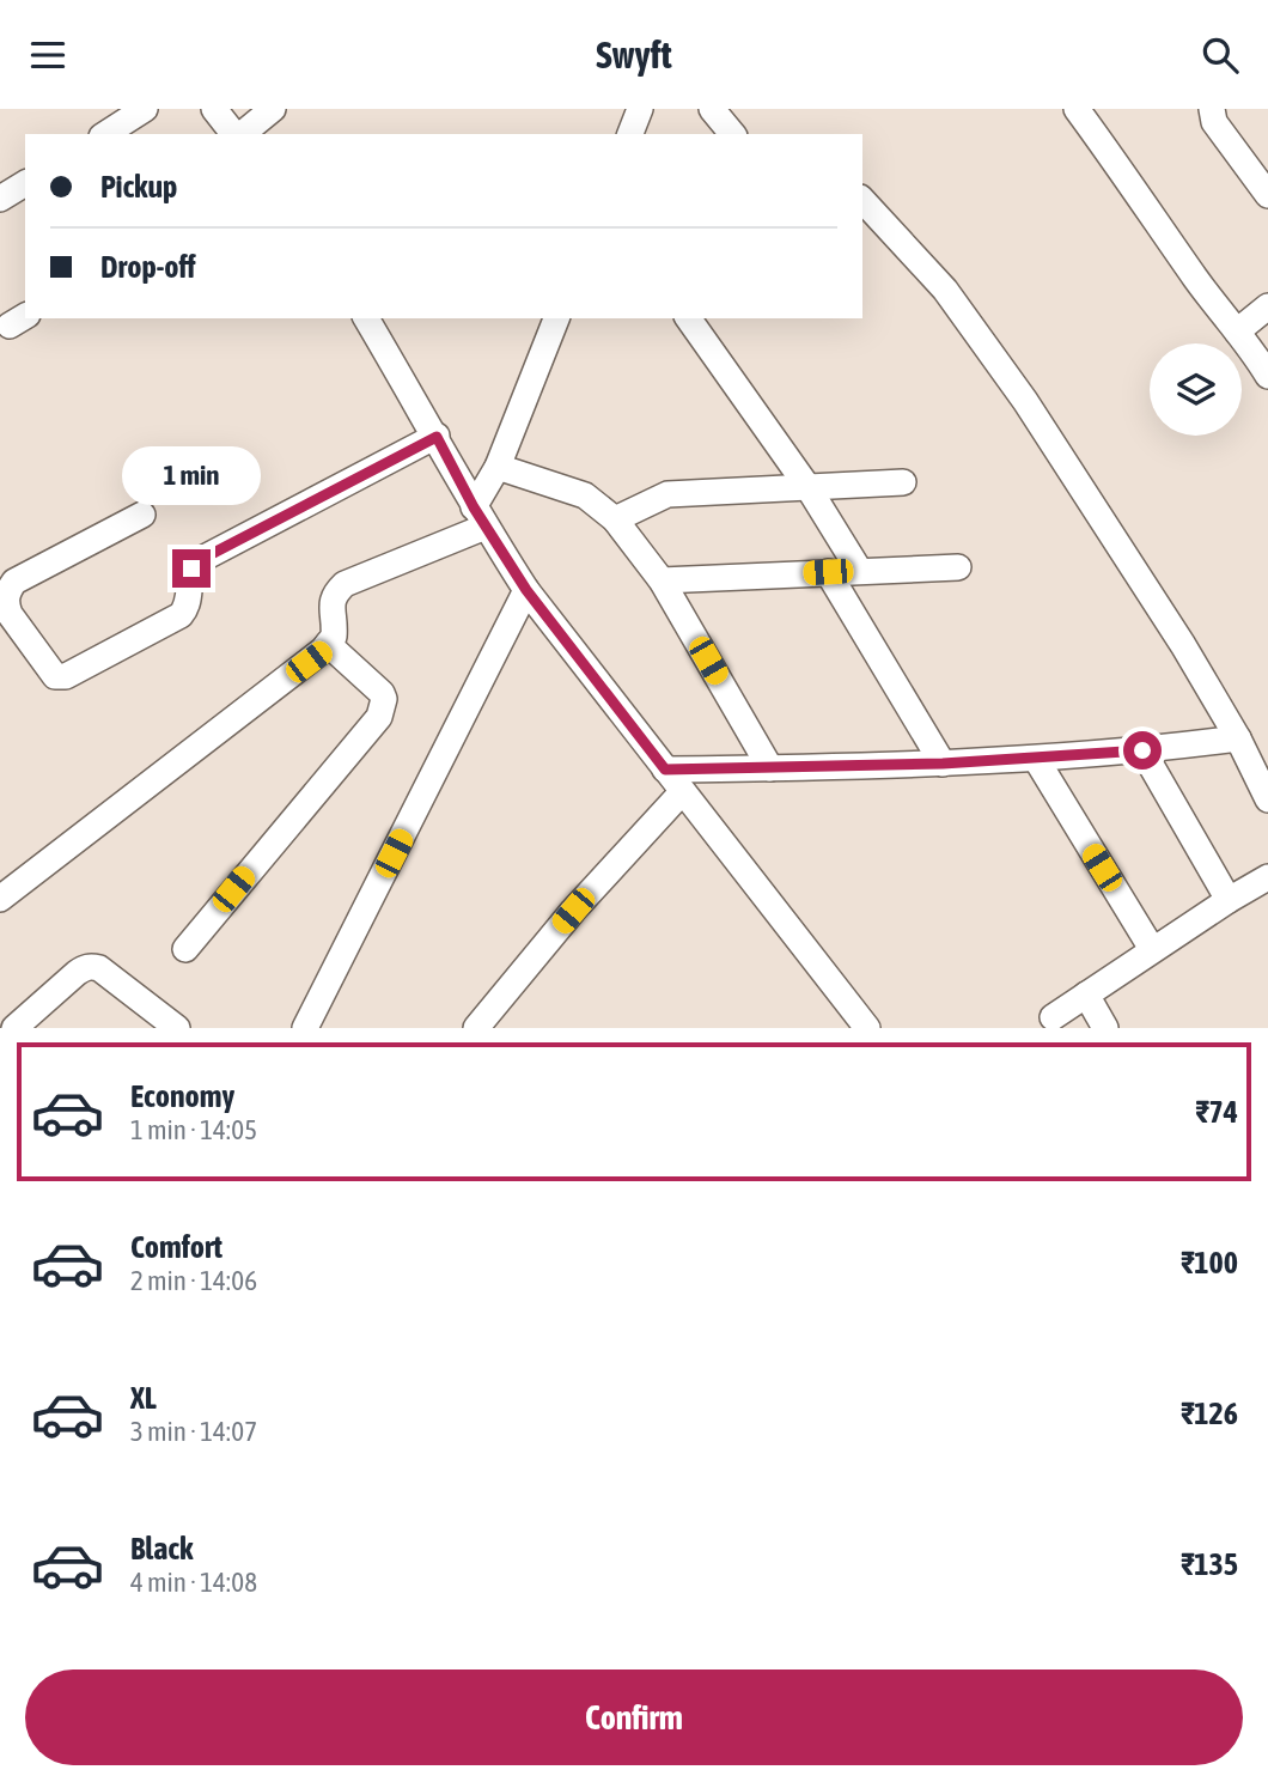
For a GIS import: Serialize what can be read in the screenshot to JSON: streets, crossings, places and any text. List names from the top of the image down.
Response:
{
  "page": {
    "header": "Swyft",
    "banner": ["Pickup", "Drop-off"],
    "bubble": "1 min",
    "list": [
      {
        "name": "Economy",
        "note": "1 min · 14:05",
        "value": "₹74"
      },
      {
        "name": "Comfort",
        "note": "2 min · 14:06",
        "value": "₹100"
      },
      {
        "name": "XL",
        "note": "3 min · 14:07",
        "value": "₹126"
      },
      {
        "name": "Black",
        "note": "4 min · 14:08",
        "value": "₹135"
      }
    ],
    "buttons": "Confirm"
  }
}
